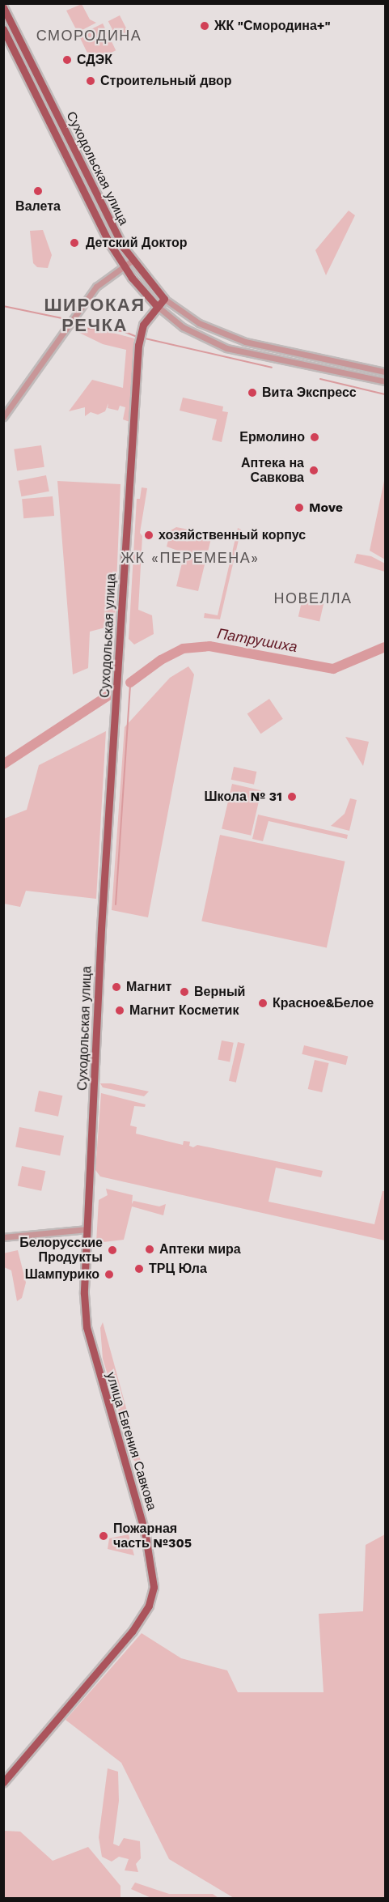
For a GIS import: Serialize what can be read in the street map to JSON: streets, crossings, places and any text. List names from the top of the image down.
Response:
{
  "streets": {
    "main road": ["Суходольская улица", "улица Евгения Савкова"]
  },
  "crossings": [
    ["Суходольская улица", "улица Евгения Савкова"]
  ],
  "districts": [
    "СМОРОДИНА",
    "ШИРОКАЯ РЕЧКА",
    "ЖК «ПЕРЕМЕНА»",
    "НОВЕЛЛА"
  ],
  "water": ["Патрушиха"],
  "places": [
    "ЖК \"Смородина+\"",
    "СДЭК",
    "Строительный двор",
    "Валета",
    "Детский Доктор",
    "Вита Экспресс",
    "Ермолино",
    "Аптека на Савкова",
    "Move",
    "хозяйственный корпус",
    "Школа № 31",
    "Магнит",
    "Верный",
    "Красное&Белое",
    "Магнит Косметик",
    "Аптеки мира",
    "Белорусские Продукты",
    "ТРЦ Юла",
    "Шампурико",
    "Пожарная часть №305"
  ]
}
